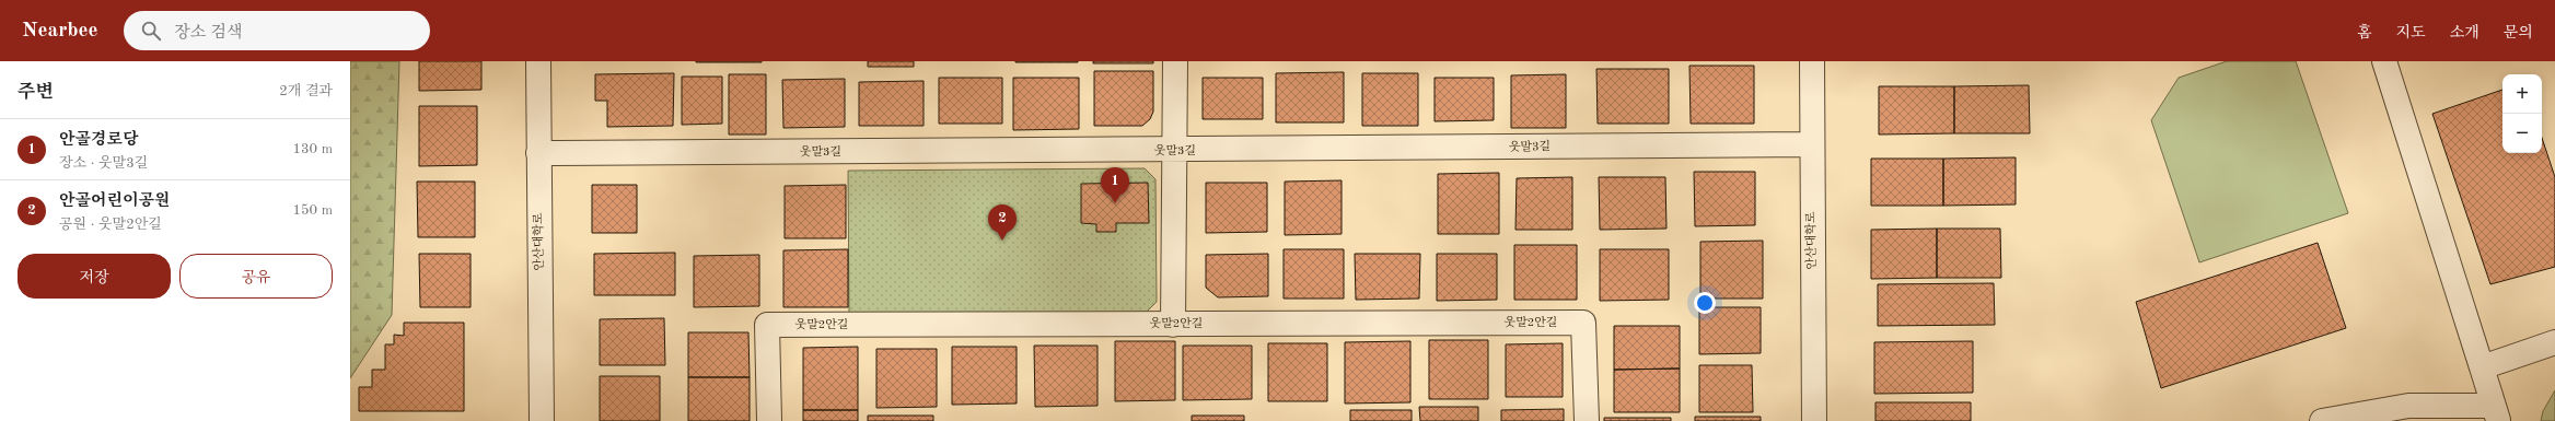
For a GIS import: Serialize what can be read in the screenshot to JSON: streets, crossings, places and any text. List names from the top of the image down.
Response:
{
  "streets": {
    "street": ["웃말3길", "안산대학로", "웃말2안길"]
  },
  "crossings": [
    ["웃말3길", "안산대학로"]
  ],
  "page": {
    "header": "Nearbee",
    "search": "장소 검색",
    "nav": [
      "홈",
      "지도",
      "소개",
      "문의"
    ],
    "heading": ["주변", "2개 결과"],
    "map_buttons": ["+", "−"],
    "list": [
      {
        "mark": "1",
        "name": "안골경로당",
        "note": "장소 · 웃말3길",
        "value": "130 m"
      },
      {
        "mark": "2",
        "name": "안골어린이공원",
        "note": "공원 · 웃말2안길",
        "value": "150 m"
      }
    ],
    "pins": ["1", "2"],
    "buttons": ["저장", "공유"]
  }
}
